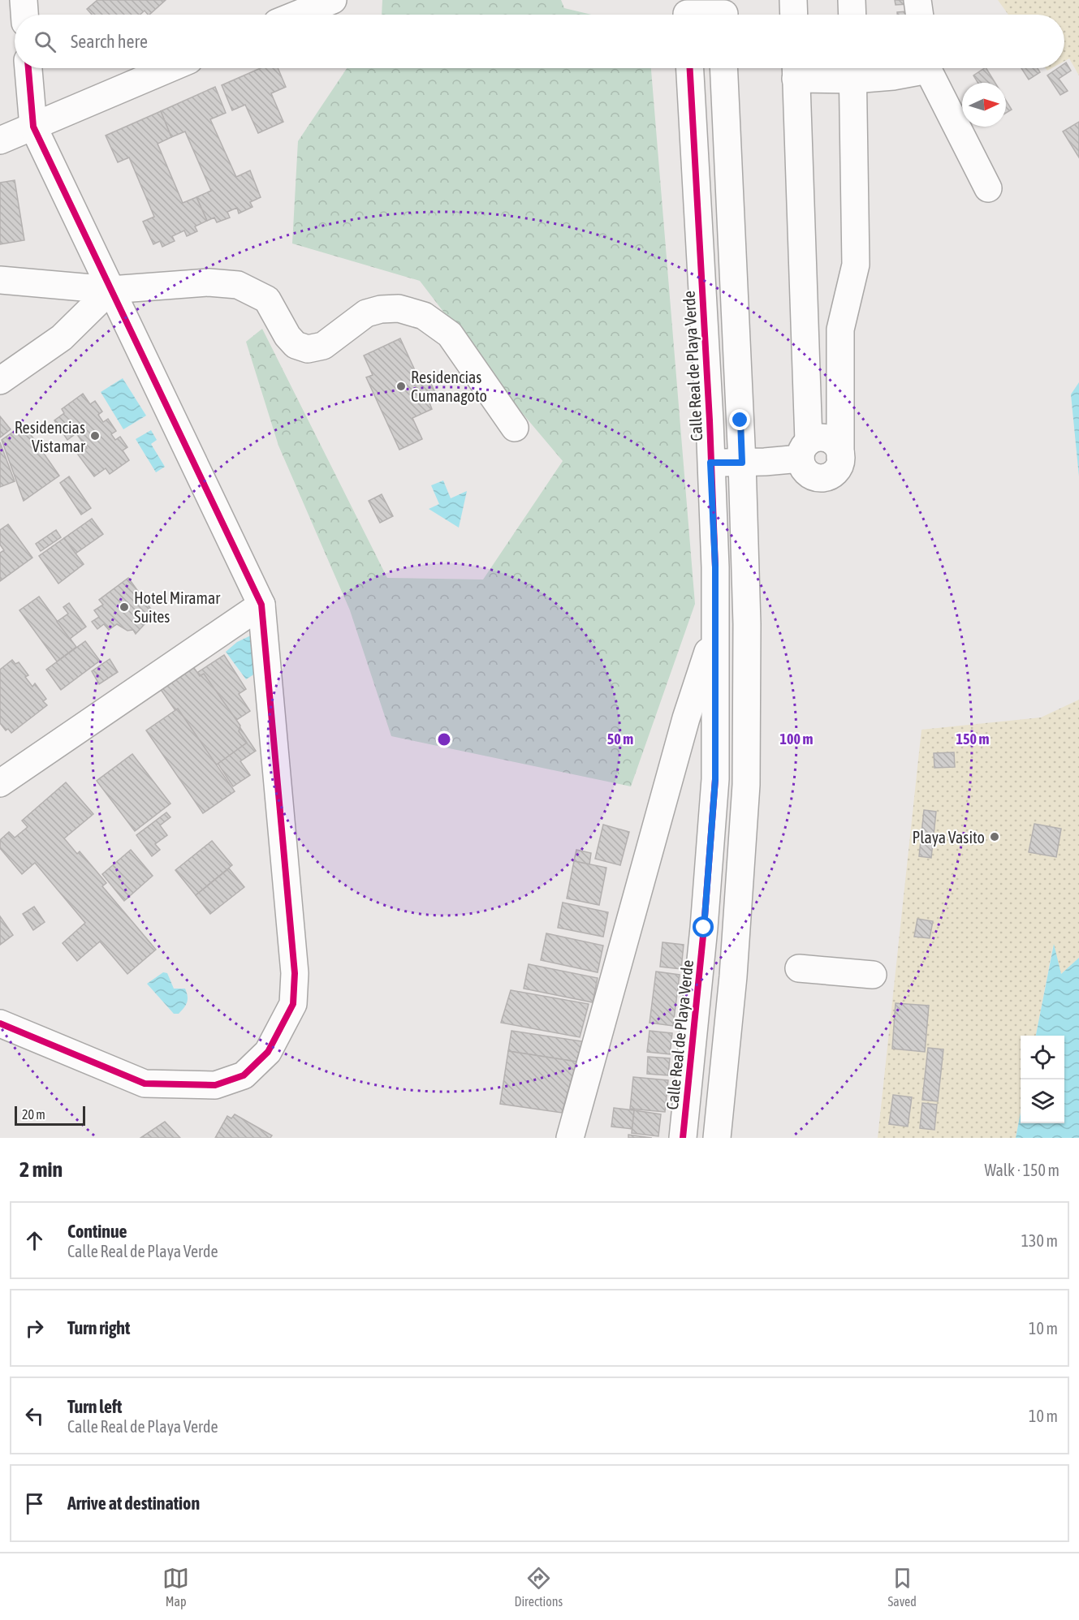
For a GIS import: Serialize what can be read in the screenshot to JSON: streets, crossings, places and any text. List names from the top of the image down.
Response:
{
  "streets": {
    "street": ["Calle Real de Playa Verde"]
  },
  "places": [
    "Residencias Cumanagoto",
    "Residencias Vistamar",
    "Hotel Miramar Suites",
    "Playa Vasito"
  ],
  "scale_bar": "20 m",
  "north": "right",
  "page": {
    "search": "Search here",
    "scale": "20 m",
    "heading": ["2 min", "Walk · 150 m"],
    "list": [
      ["Continue", "Calle Real de Playa Verde", "130 m"],
      ["Turn right", "10 m"],
      ["Turn left", "Calle Real de Playa Verde", "10 m"],
      "Arrive at destination"
    ],
    "nav": ["Map", "Directions", "Saved"]
  },
  "rings": ["50 m", "100 m", "150 m"]
}
